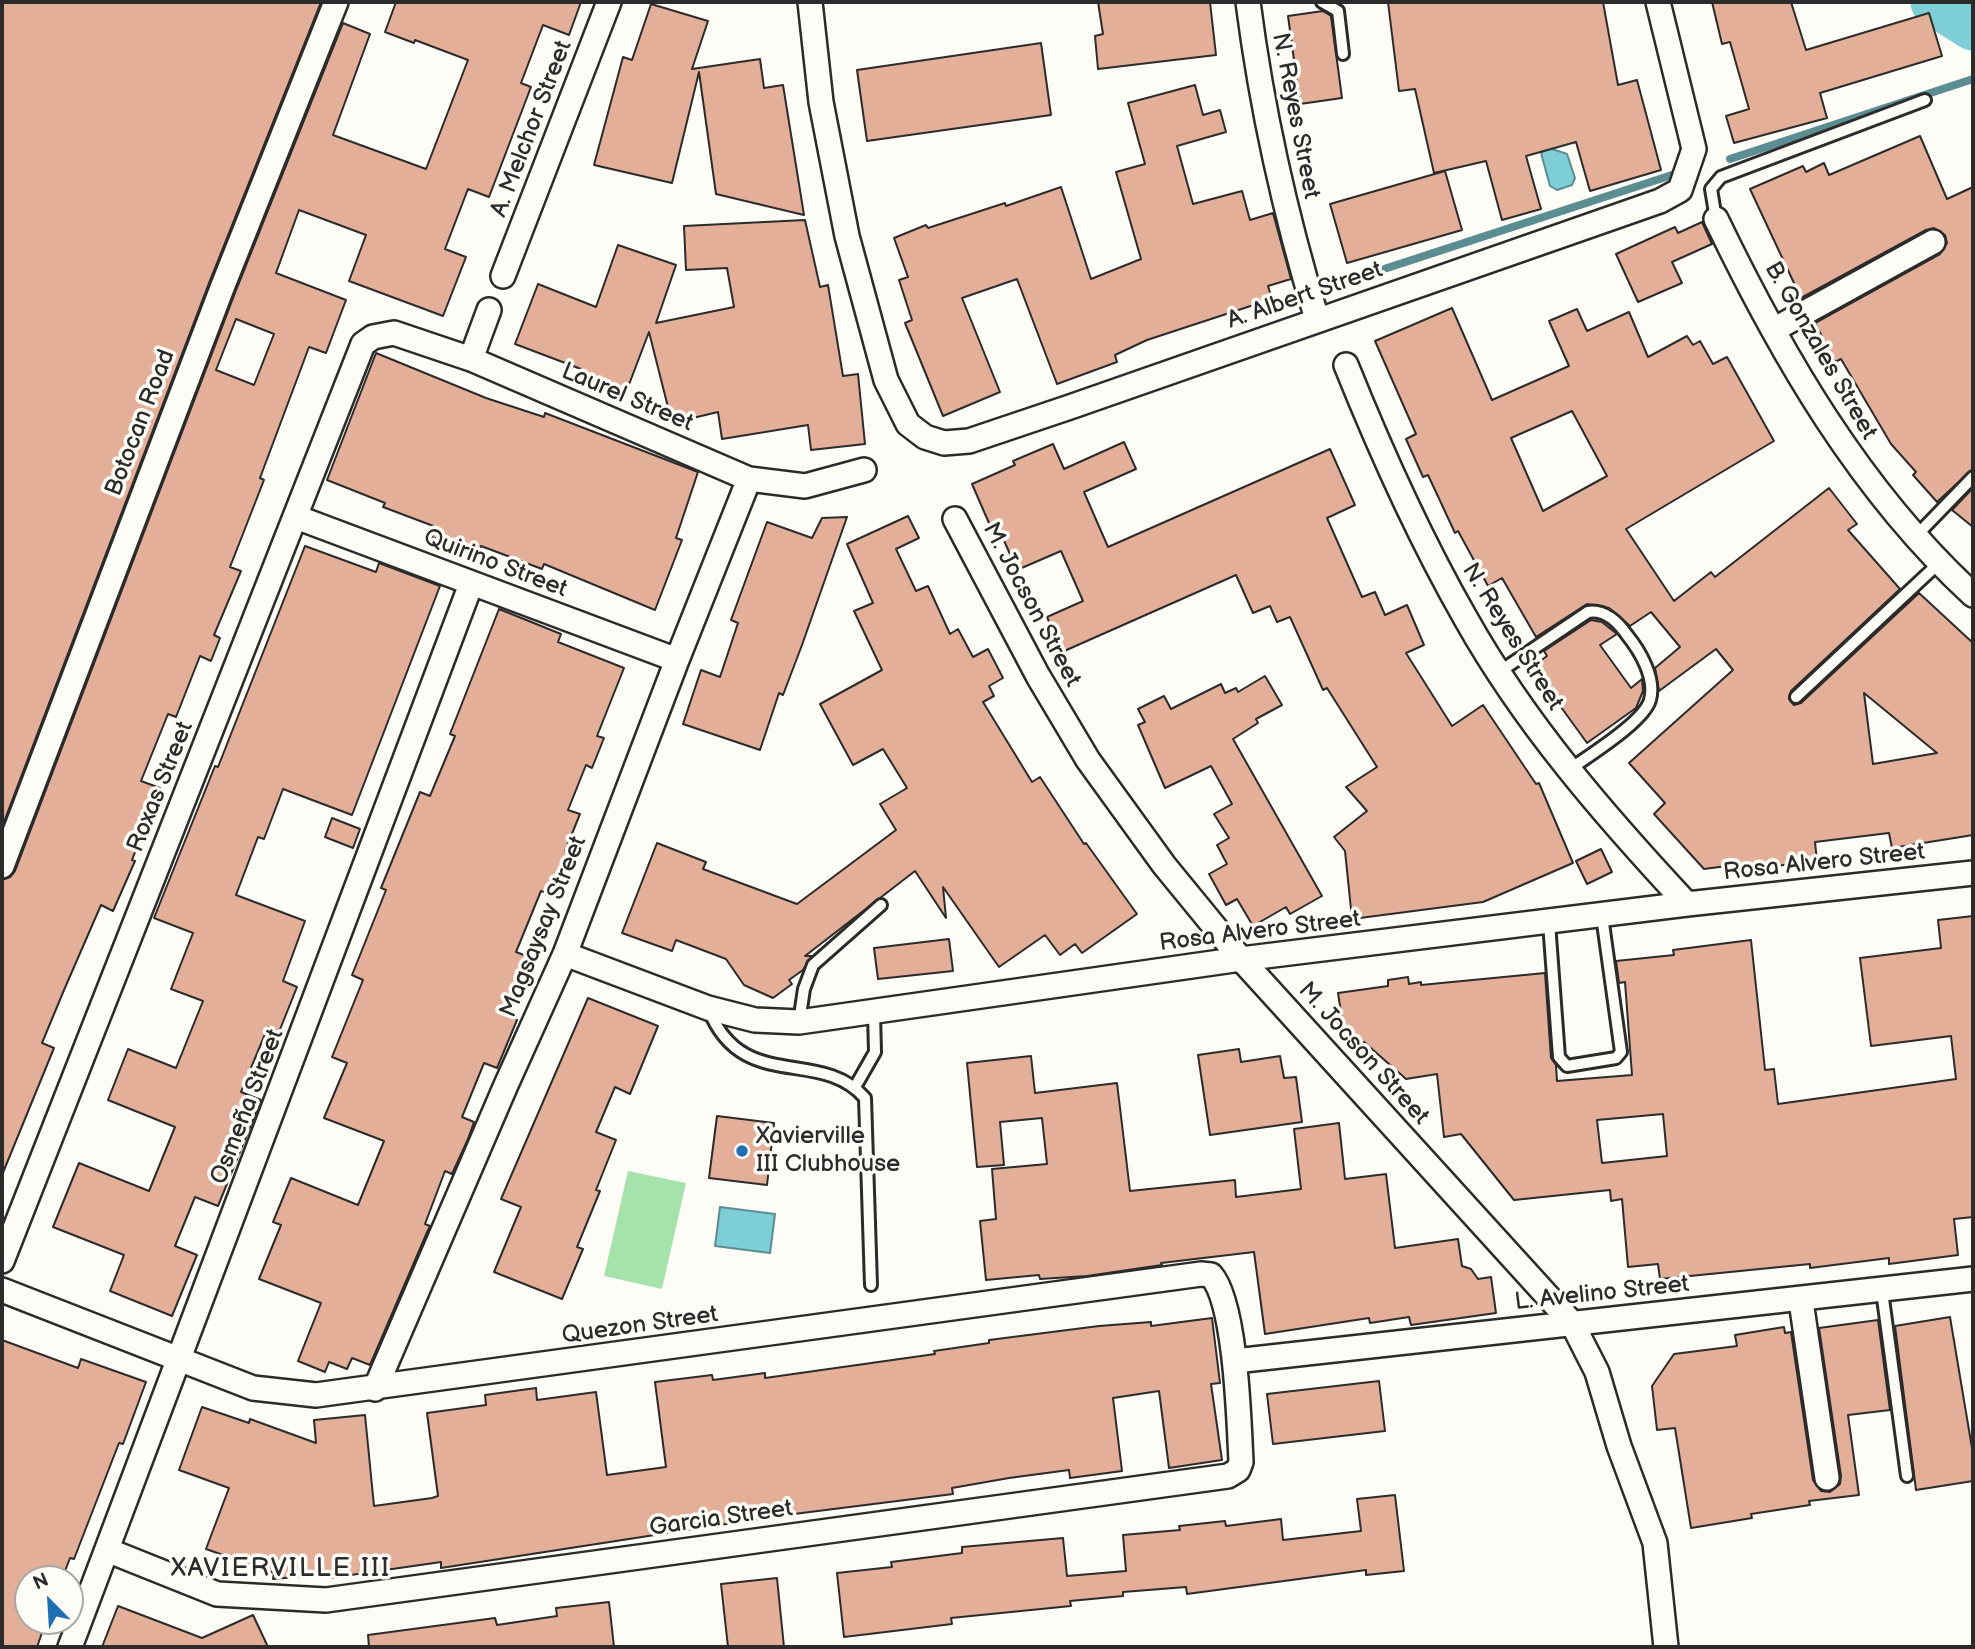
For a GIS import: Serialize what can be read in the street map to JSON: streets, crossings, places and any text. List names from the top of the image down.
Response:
{
  "streets": {
    "street": [
      "N. Reyes Street",
      "A. Melchor Street",
      "A. Albert Street",
      "B. Gonzales Street",
      "Laurel Street",
      "Botocan Road",
      "Quirino Street",
      "M. Jocson Street",
      "Roxas Street",
      "Rosa Alvero Street",
      "Magsaysay Street",
      "Osmeña Street",
      "L. Avelino Street",
      "Quezon Street",
      "Garcia Street"
    ]
  },
  "crossings": [
    ["N. Reyes Street", "A. Albert Street"],
    ["N. Reyes Street", "Rosa Alvero Street"],
    ["Laurel Street", "Roxas Street"],
    ["Laurel Street", "Magsaysay Street"],
    ["Quirino Street", "Roxas Street"],
    ["Quirino Street", "Magsaysay Street"],
    ["Quirino Street", "Osmeña Street"],
    ["M. Jocson Street", "Rosa Alvero Street"],
    ["M. Jocson Street", "L. Avelino Street"],
    ["Rosa Alvero Street", "Magsaysay Street"],
    ["Magsaysay Street", "Quezon Street"],
    ["Osmeña Street", "Quezon Street"],
    ["Osmeña Street", "Garcia Street"],
    ["L. Avelino Street", "Quezon Street"],
    ["L. Avelino Street", "Garcia Street"],
    ["Quezon Street", "Garcia Street"]
  ],
  "districts": ["XAVIERVILLE III"],
  "places": ["Xavierville III Clubhouse"],
  "north": "top left"
}
